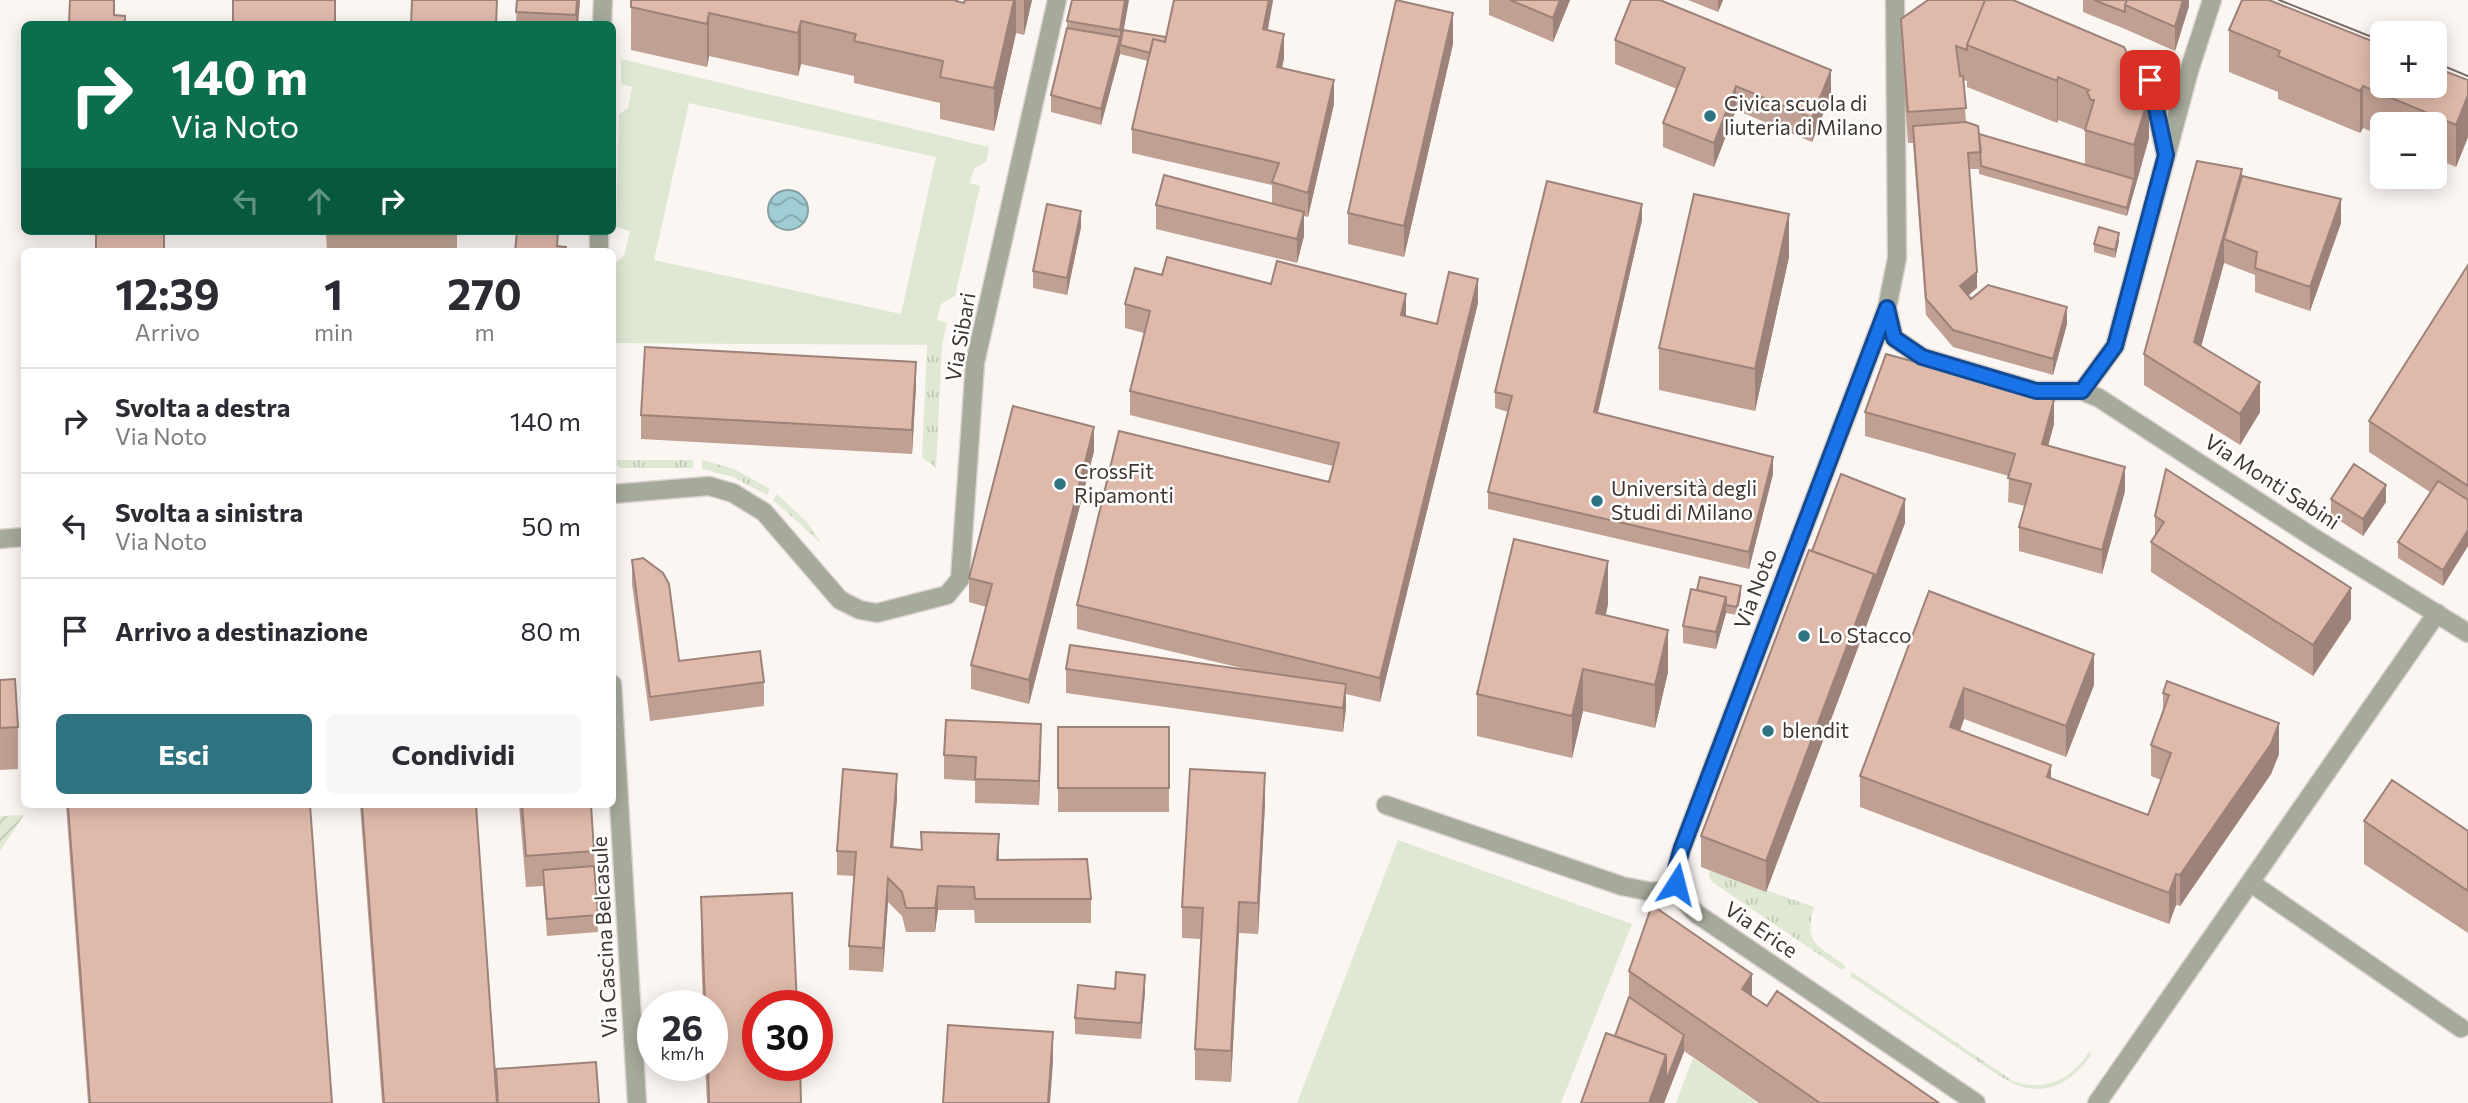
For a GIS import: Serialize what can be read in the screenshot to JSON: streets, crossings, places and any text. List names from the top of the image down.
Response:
{
  "streets": {
    "street": [
      "Via Sibari",
      "Via Monti Sabini",
      "Via Noto",
      "Via Erice",
      "Via Cascina Belcasule"
    ]
  },
  "crossings": [
    ["Via Monti Sabini", "Via Noto"],
    ["Via Noto", "Via Erice"]
  ],
  "places": [
    "Civica scuola di liuteria di Milano",
    "CrossFit Ripamonti",
    "Università degli Studi di Milano",
    "Lo Stacco",
    "blendit"
  ],
  "page": {
    "map_buttons": ["+", "−"],
    "turn": ["140 m", "Via Noto"],
    "eta": [
      "12:39",
      "Arrivo",
      "1",
      "min",
      "270",
      "m"
    ],
    "list": [
      {
        "name": "Svolta a destra",
        "note": "Via Noto",
        "value": "140 m"
      },
      {
        "name": "Svolta a sinistra",
        "note": "Via Noto",
        "value": "50 m"
      },
      {
        "name": "Arrivo a destinazione",
        "value": "80 m"
      }
    ],
    "buttons": ["Esci", "Condividi"],
    "speed": "26 km/h",
    "limit": "30"
  }
}
